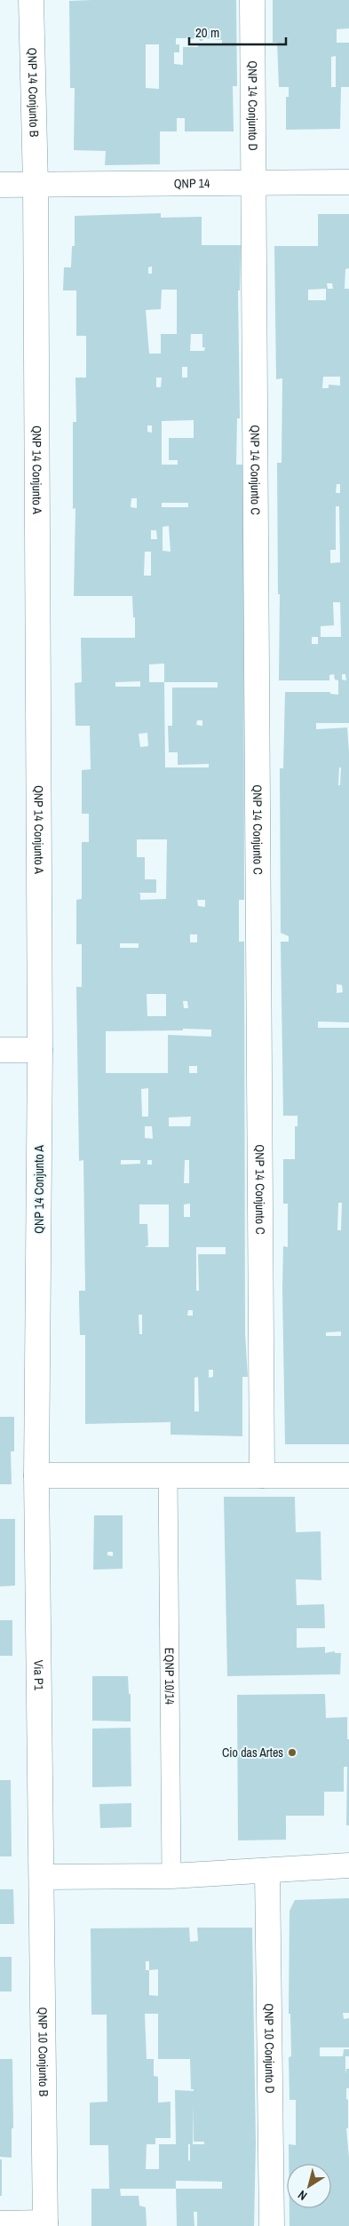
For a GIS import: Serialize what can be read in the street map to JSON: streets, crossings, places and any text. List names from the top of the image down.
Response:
{
  "streets": {
    "street": [
      "QNP 14 Conjunto B",
      "QNP 14 Conjunto D",
      "QNP 14",
      "QNP 14 Conjunto A",
      "QNP 14 Conjunto C",
      "Via P1",
      "QNP 10 Conjunto D",
      "QNP 10 Conjunto B"
    ],
    "lane": ["EQNP 10/14"]
  },
  "crossings": [
    ["QNP 14 Conjunto B", "QNP 14"],
    ["QNP 14 Conjunto B", "QNP 14 Conjunto A"],
    ["QNP 14 Conjunto D", "QNP 14"],
    ["QNP 14 Conjunto D", "QNP 14 Conjunto C"],
    ["QNP 14", "QNP 14 Conjunto A"],
    ["QNP 14", "QNP 14 Conjunto C"],
    ["QNP 14 Conjunto A", "Via P1"],
    ["Via P1", "QNP 10 Conjunto B"]
  ],
  "places": ["Cio das Artes"],
  "scale_bar": "20 m",
  "north": "bottom left"
}
